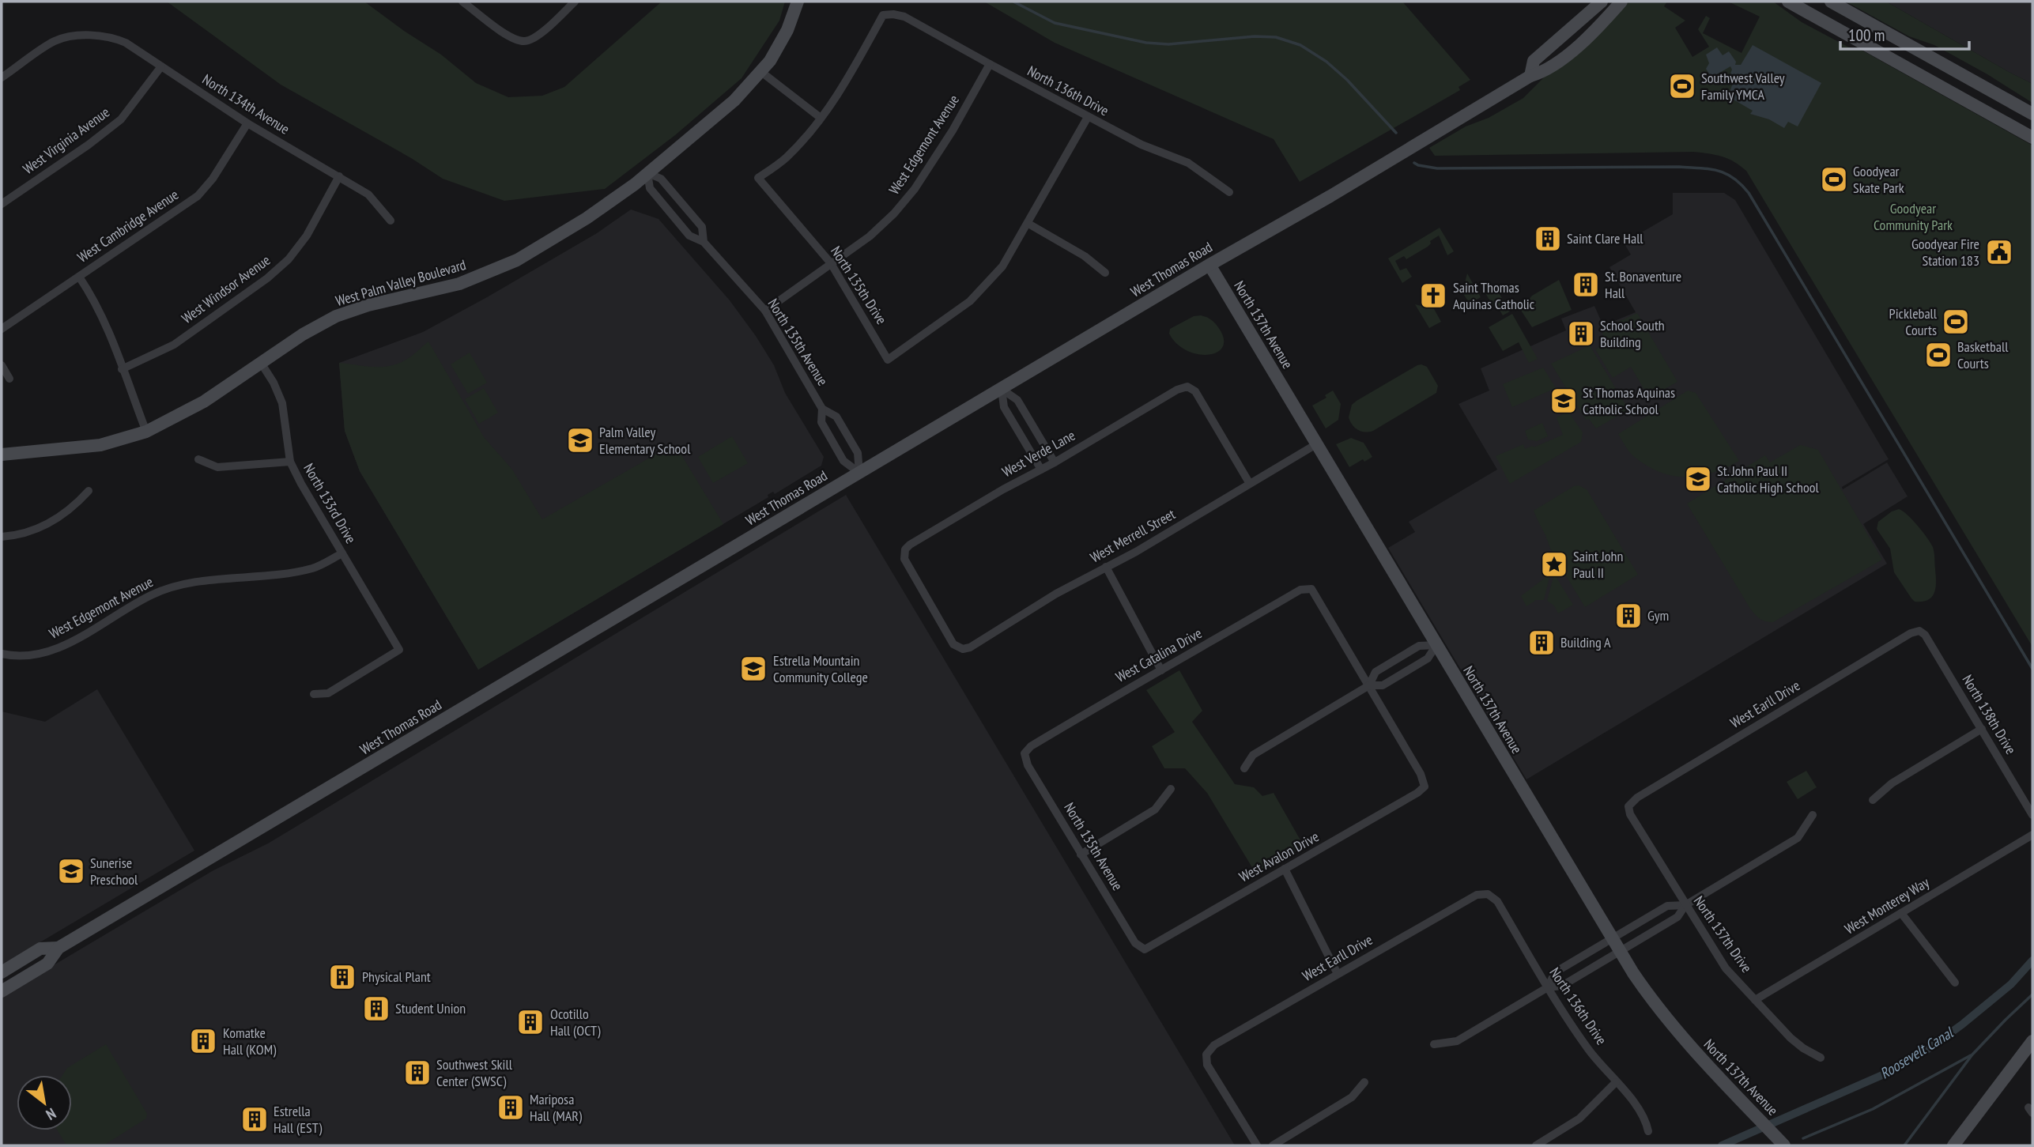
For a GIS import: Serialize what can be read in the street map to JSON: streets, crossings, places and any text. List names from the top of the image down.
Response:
{
  "streets": {
    "main road": ["West Thomas Road", "West Palm Valley Boulevard", "North 137th Avenue"],
    "street": [
      "North 136th Drive",
      "North 134th Avenue",
      "West Virginia Avenue",
      "West Edgemont Avenue",
      "West Cambridge Avenue",
      "North 135th Drive",
      "West Windsor Avenue",
      "North 135th Avenue",
      "West Verde Lane",
      "North 133rd Drive",
      "West Merrell Street",
      "West Catalina Drive",
      "West Earll Drive",
      "North 138th Drive",
      "West Avalon Drive",
      "West Monterey Way",
      "North 137th Drive"
    ]
  },
  "crossings": [
    ["North 136th Drive", "West Edgemont Avenue"],
    ["North 136th Drive", "North 135th Drive"],
    ["North 136th Drive", "West Earll Drive"],
    ["North 134th Avenue", "West Virginia Avenue"],
    ["North 134th Avenue", "West Cambridge Avenue"],
    ["North 134th Avenue", "West Windsor Avenue"],
    ["West Edgemont Avenue", "North 135th Drive"],
    ["West Edgemont Avenue", "North 135th Avenue"],
    ["West Edgemont Avenue", "North 133rd Drive"],
    ["West Thomas Road", "North 137th Avenue"],
    ["West Thomas Road", "North 135th Avenue"],
    ["West Palm Valley Boulevard", "North 135th Avenue"],
    ["West Palm Valley Boulevard", "North 133rd Drive"],
    ["North 137th Avenue", "West Merrell Street"],
    ["North 135th Avenue", "West Catalina Drive"],
    ["North 135th Avenue", "West Avalon Drive"],
    ["West Verde Lane", "West Merrell Street"],
    ["West Catalina Drive", "West Avalon Drive"],
    ["West Earll Drive", "North 138th Drive"],
    ["West Earll Drive", "North 137th Drive"],
    ["West Monterey Way", "North 137th Drive"]
  ],
  "water": ["Roosevelt Canal"],
  "parks": ["Goodyear Community Park"],
  "places": {
    "sports": [
      "Southwest Valley Family YMCA",
      "Goodyear Skate Park",
      "Pickleball Courts",
      "Basketball Courts"
    ],
    "building": [
      "Saint Clare Hall",
      "St. Bonaventure Hall",
      "School South Building",
      "Gym",
      "Building A",
      "Physical Plant",
      "Student Union",
      "Ocotillo Hall (OCT)",
      "Komatke Hall (KOM)",
      "Southwest Skill Center (SWSC)",
      "Mariposa Hall (MAR)",
      "Estrella Hall (EST)"
    ],
    "public building": ["Goodyear Fire Station 183"],
    "church": ["Saint Thomas Aquinas Catholic"],
    "school or university": [
      "St Thomas Aquinas Catholic School",
      "Palm Valley Elementary School",
      "St. John Paul II Catholic High School",
      "Estrella Mountain Community College",
      "Sunerise Preschool"
    ],
    "place": ["Saint John Paul II"]
  },
  "scale_bar": "100 m",
  "north": "bottom right"
}
